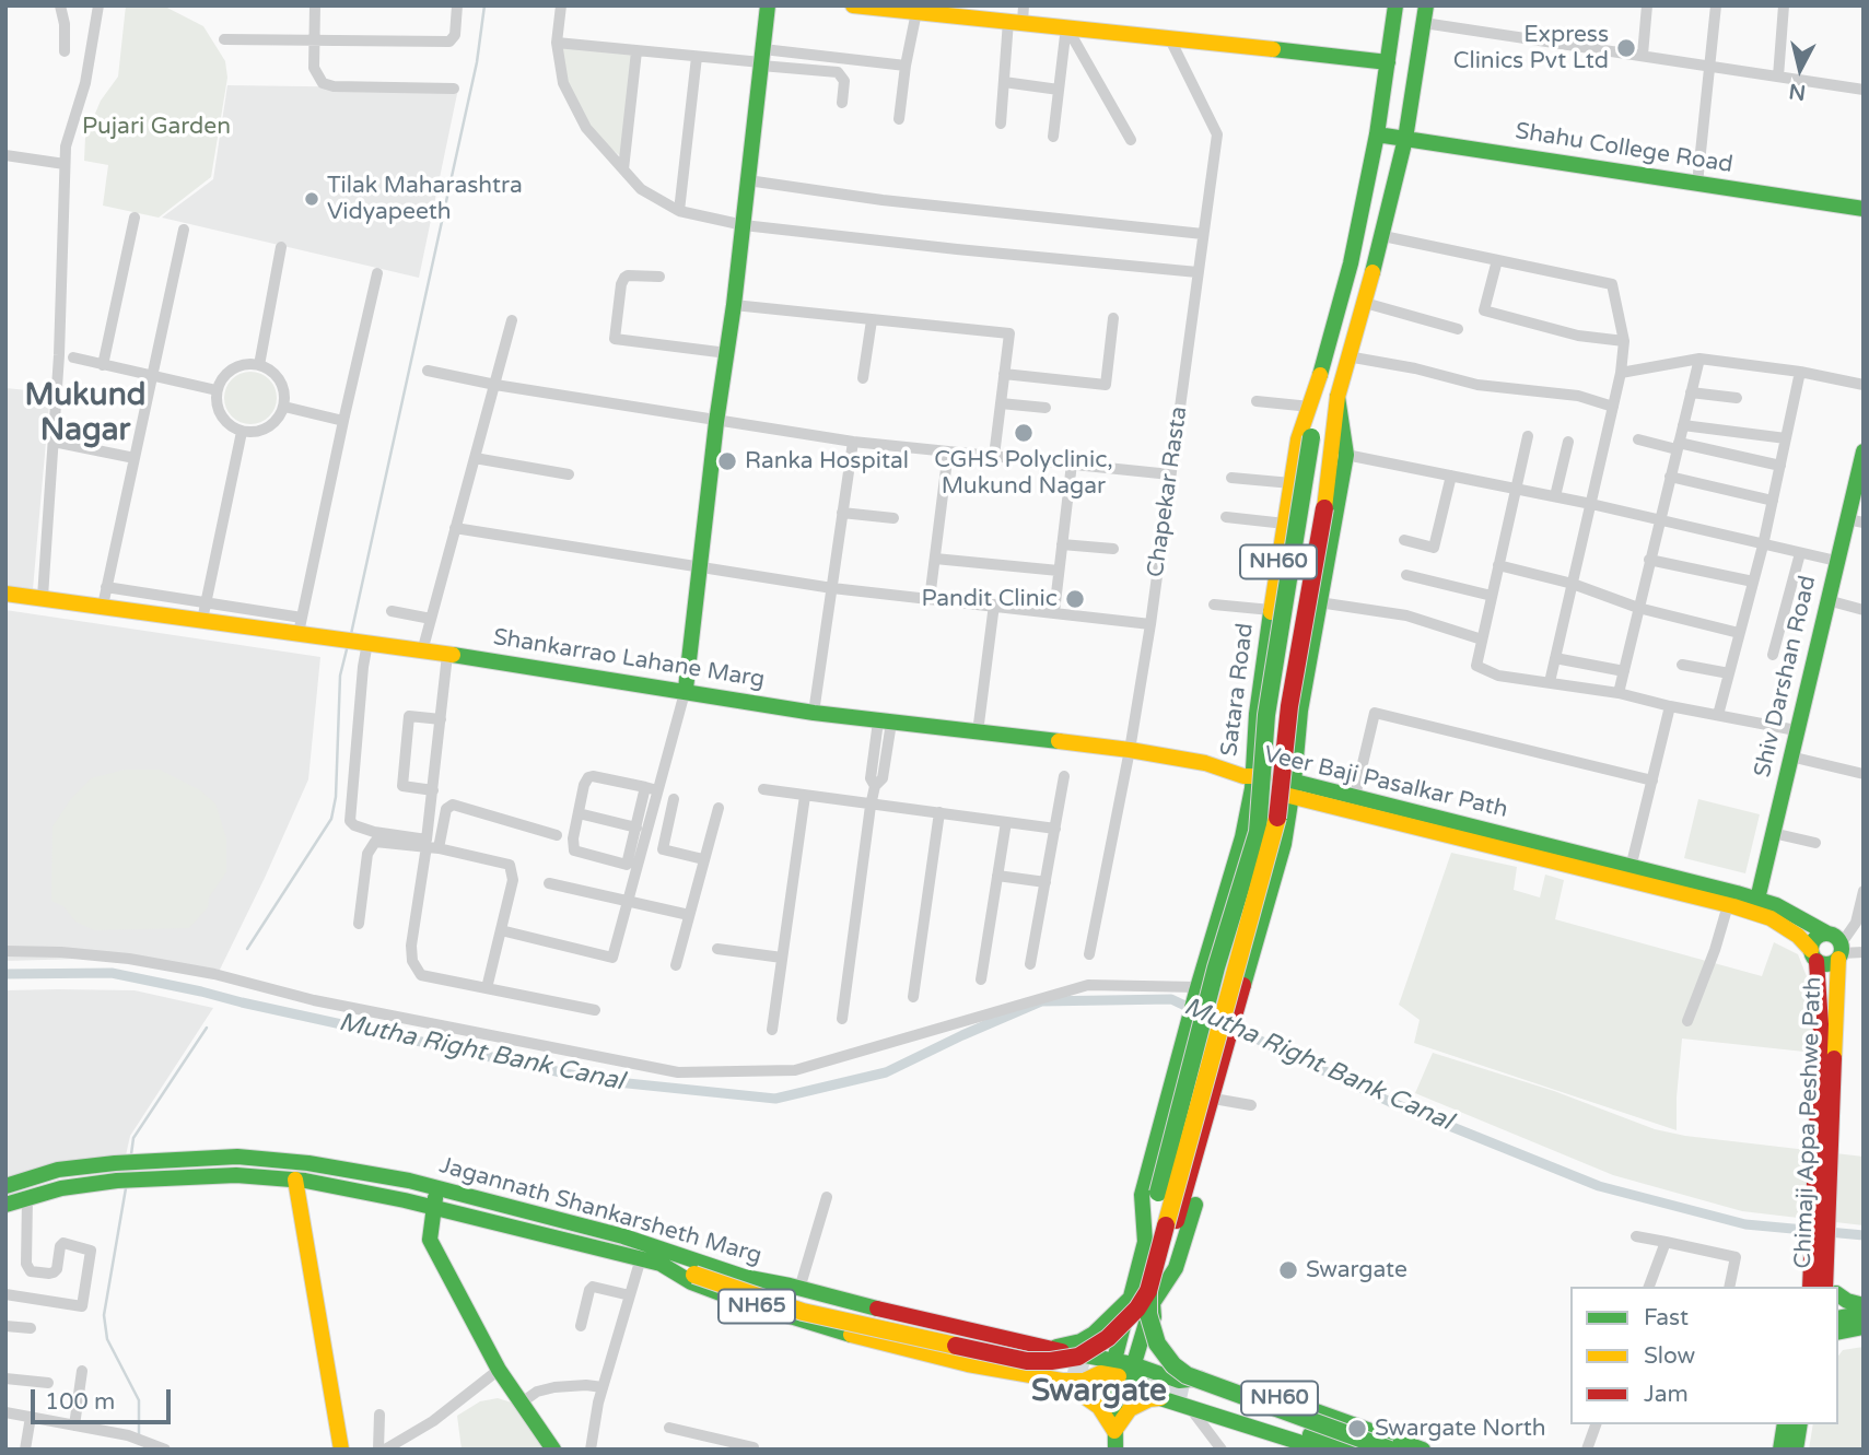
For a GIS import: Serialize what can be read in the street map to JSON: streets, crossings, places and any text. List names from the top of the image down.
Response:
{
  "streets": {
    "main road": [
      "Shahu College Road",
      "NH60",
      "Shankarrao Lahane Marg",
      "Shiv Darshan Road",
      "Satara Road",
      "Veer Baji Pasalkar Path",
      "Chimaji Appa Peshwe Path",
      "Jagannath Shankarsheth Marg",
      "NH65"
    ],
    "street": ["Chapekar Rasta"]
  },
  "crossings": [
    ["Shahu College Road", "Satara Road"],
    ["Chapekar Rasta", "Shankarrao Lahane Marg"],
    ["NH60", "Satara Road"],
    ["NH60", "Jagannath Shankarsheth Marg"],
    ["Shankarrao Lahane Marg", "Satara Road"],
    ["Shankarrao Lahane Marg", "Veer Baji Pasalkar Path"],
    ["Shiv Darshan Road", "Veer Baji Pasalkar Path"],
    ["Satara Road", "Veer Baji Pasalkar Path"],
    ["Satara Road", "Jagannath Shankarsheth Marg"],
    ["Veer Baji Pasalkar Path", "Chimaji Appa Peshwe Path"]
  ],
  "districts": ["Mukund Nagar", "Swargate"],
  "water": ["Mutha Right Bank Canal"],
  "parks": ["Pujari Garden"],
  "places": [
    "Express Clinics Pvt Ltd",
    "Tilak Maharashtra Vidyapeeth",
    "CGHS Polyclinic, Mukund Nagar",
    "Ranka Hospital",
    "Pandit Clinic",
    "Swargate",
    "Swargate North"
  ],
  "legend": ["Fast", "Slow", "Jam"],
  "scale_bar": "100 m",
  "north": "bottom"
}
